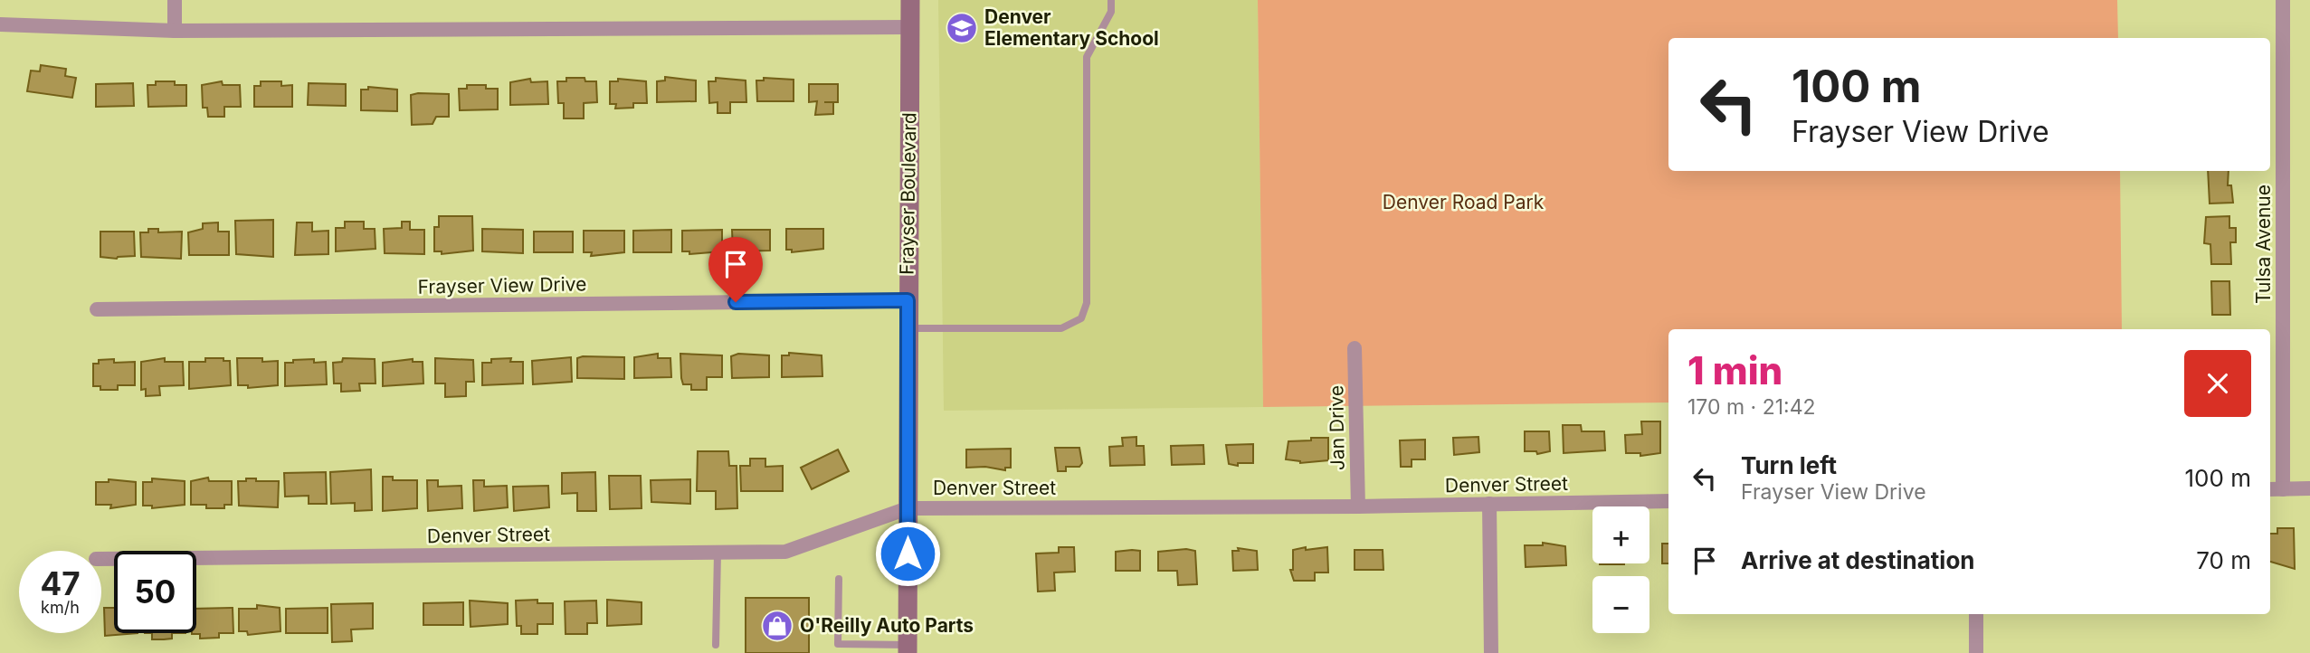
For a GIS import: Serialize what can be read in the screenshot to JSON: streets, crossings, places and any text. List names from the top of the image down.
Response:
{
  "streets": {
    "main road": ["Frayser Boulevard"],
    "street": [
      "Tulsa Avenue",
      "Frayser View Drive",
      "Jan Drive",
      "Denver Street"
    ]
  },
  "crossings": [
    ["Frayser Boulevard", "Frayser View Drive"],
    ["Frayser Boulevard", "Denver Street"],
    ["Jan Drive", "Denver Street"]
  ],
  "parks": ["Denver Road Park"],
  "places": {
    "school or university": ["Denver Elementary School"],
    "shop": ["O'Reilly Auto Parts"]
  },
  "page": {
    "turn": ["100 m", "Frayser View Drive"],
    "heading": ["1 min", "170 m · 21:42"],
    "list": [
      {
        "name": "Turn left",
        "note": "Frayser View Drive",
        "value": "100 m"
      },
      {
        "name": "Arrive at destination",
        "value": "70 m"
      }
    ],
    "map_buttons": ["+", "−"],
    "speed": "47 km/h",
    "limit": "50"
  }
}
